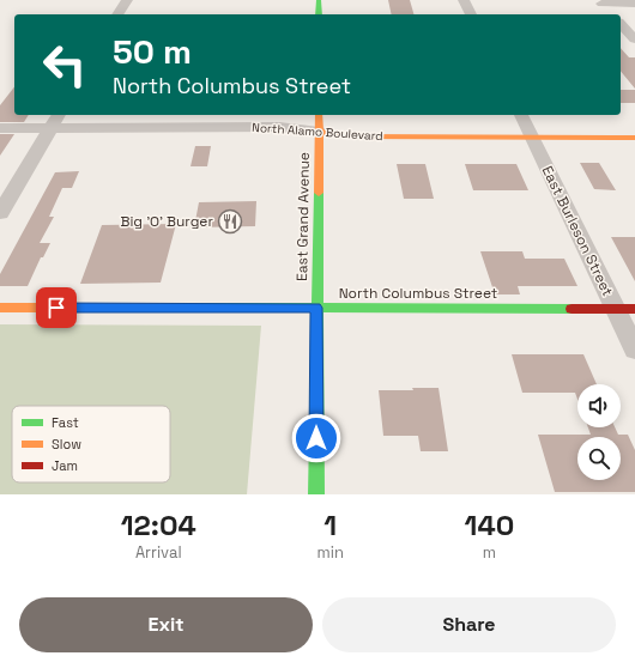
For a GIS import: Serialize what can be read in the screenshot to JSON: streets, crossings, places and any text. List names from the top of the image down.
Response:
{
  "streets": {
    "main road": ["North Alamo Boulevard", "East Grand Avenue", "North Columbus Street"],
    "street": ["East Burleson Street"]
  },
  "crossings": [
    ["North Alamo Boulevard", "East Grand Avenue"],
    ["North Alamo Boulevard", "East Burleson Street"],
    ["East Grand Avenue", "North Columbus Street"],
    ["East Burleson Street", "North Columbus Street"]
  ],
  "places": {
    "restaurant": ["Big 'O' Burger"]
  },
  "legend": ["Fast", "Slow", "Jam"],
  "page": {
    "turn": ["50 m", "North Columbus Street"],
    "eta": [
      "12:04",
      "Arrival",
      "1",
      "min",
      "140",
      "m"
    ],
    "buttons": ["Exit", "Share"]
  }
}
